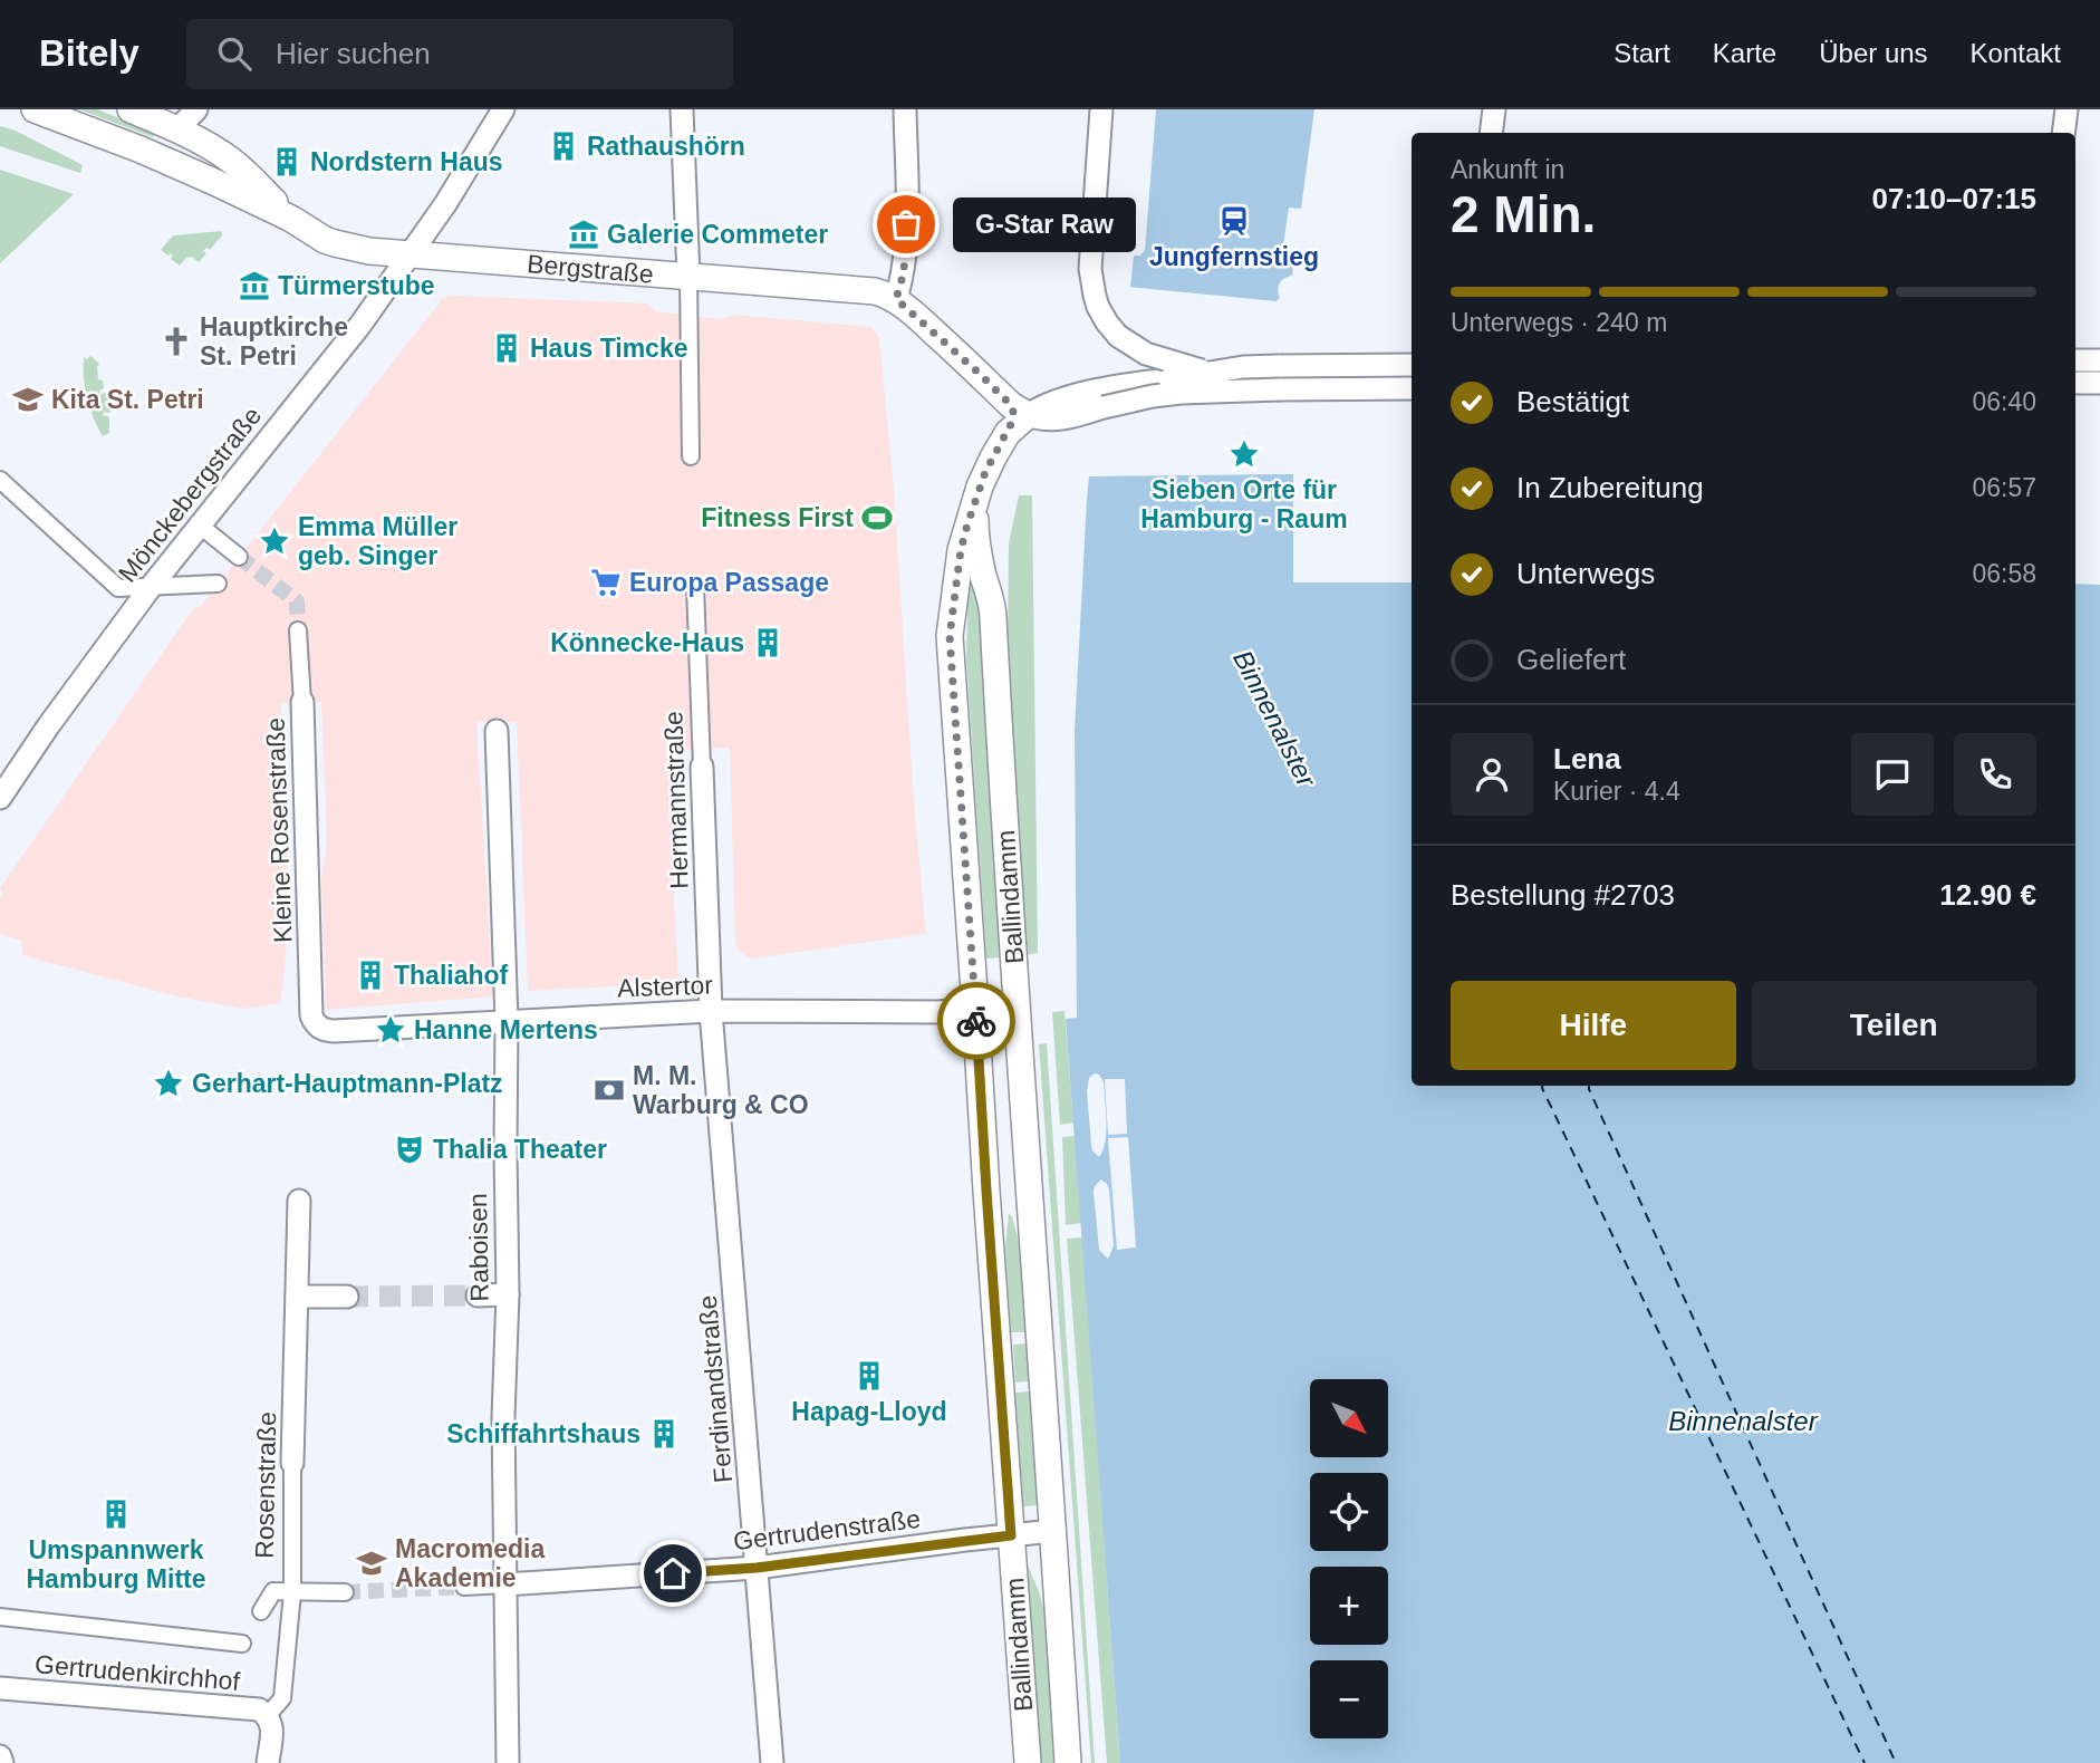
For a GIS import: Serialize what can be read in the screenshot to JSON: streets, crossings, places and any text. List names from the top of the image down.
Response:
{
  "streets": {
    "street": [
      "Bergstraße",
      "Mönckebergstraße",
      "Hermannstraße",
      "Kleine Rosenstraße",
      "Ballindamm",
      "Alstertor",
      "Raboisen",
      "Ferdinandstraße",
      "Rosenstraße",
      "Gertrudenstraße",
      "Gertrudenkirchhof"
    ]
  },
  "crossings": [
    ["Bergstraße", "Mönckebergstraße"],
    ["Hermannstraße", "Alstertor"],
    ["Hermannstraße", "Ferdinandstraße"],
    ["Kleine Rosenstraße", "Alstertor"],
    ["Ballindamm", "Alstertor"],
    ["Ballindamm", "Gertrudenstraße"],
    ["Alstertor", "Raboisen"],
    ["Alstertor", "Ferdinandstraße"],
    ["Raboisen", "Gertrudenstraße"],
    ["Ferdinandstraße", "Gertrudenstraße"],
    ["Rosenstraße", "Gertrudenkirchhof"]
  ],
  "water": ["Binnenalster"],
  "places": {
    "building": [
      "Rathaushörn",
      "Nordstern Haus",
      "Haus Timcke",
      "Könnecke-Haus",
      "Thaliahof",
      "Hapag-Lloyd",
      "Schiffahrtshaus",
      "Umspannwerk Hamburg Mitte"
    ],
    "station": ["Jungfernstieg"],
    "other": ["G-Star Raw"],
    "museum": ["Galerie Commeter", "Türmerstube"],
    "church": ["Hauptkirche St. Petri"],
    "school or university": ["Kita St. Petri", "Macromedia Akademie"],
    "place": [
      "Sieben Orte für Hamburg - Raum",
      "Emma Müller geb. Singer",
      "Hanne Mertens",
      "Gerhart-Hauptmann-Platz"
    ],
    "sports": ["Fitness First"],
    "supermarket": ["Europa Passage"],
    "bank": ["M. M. Warburg & CO"],
    "theatre": ["Thalia Theater"]
  },
  "north": "bottom right",
  "page": {
    "header": "Bitely",
    "search": "Hier suchen",
    "nav": [
      "Start",
      "Karte",
      "Über uns",
      "Kontakt"
    ],
    "heading": ["2 Min.", "Ankunft in", "07:10–07:15"],
    "panel": [
      "Lena",
      "Kurier · 4.4",
      "Bestellung #2703",
      "12.90 €"
    ],
    "bubble": "G-Star Raw",
    "bar": "Unterwegs · 240 m",
    "list": [
      ["Bestätigt", "06:40"],
      ["In Zubereitung", "06:57"],
      ["Unterwegs", "06:58"],
      "Geliefert"
    ],
    "buttons": ["Hilfe", "Teilen"],
    "map_buttons": ["+", "−"]
  }
}
